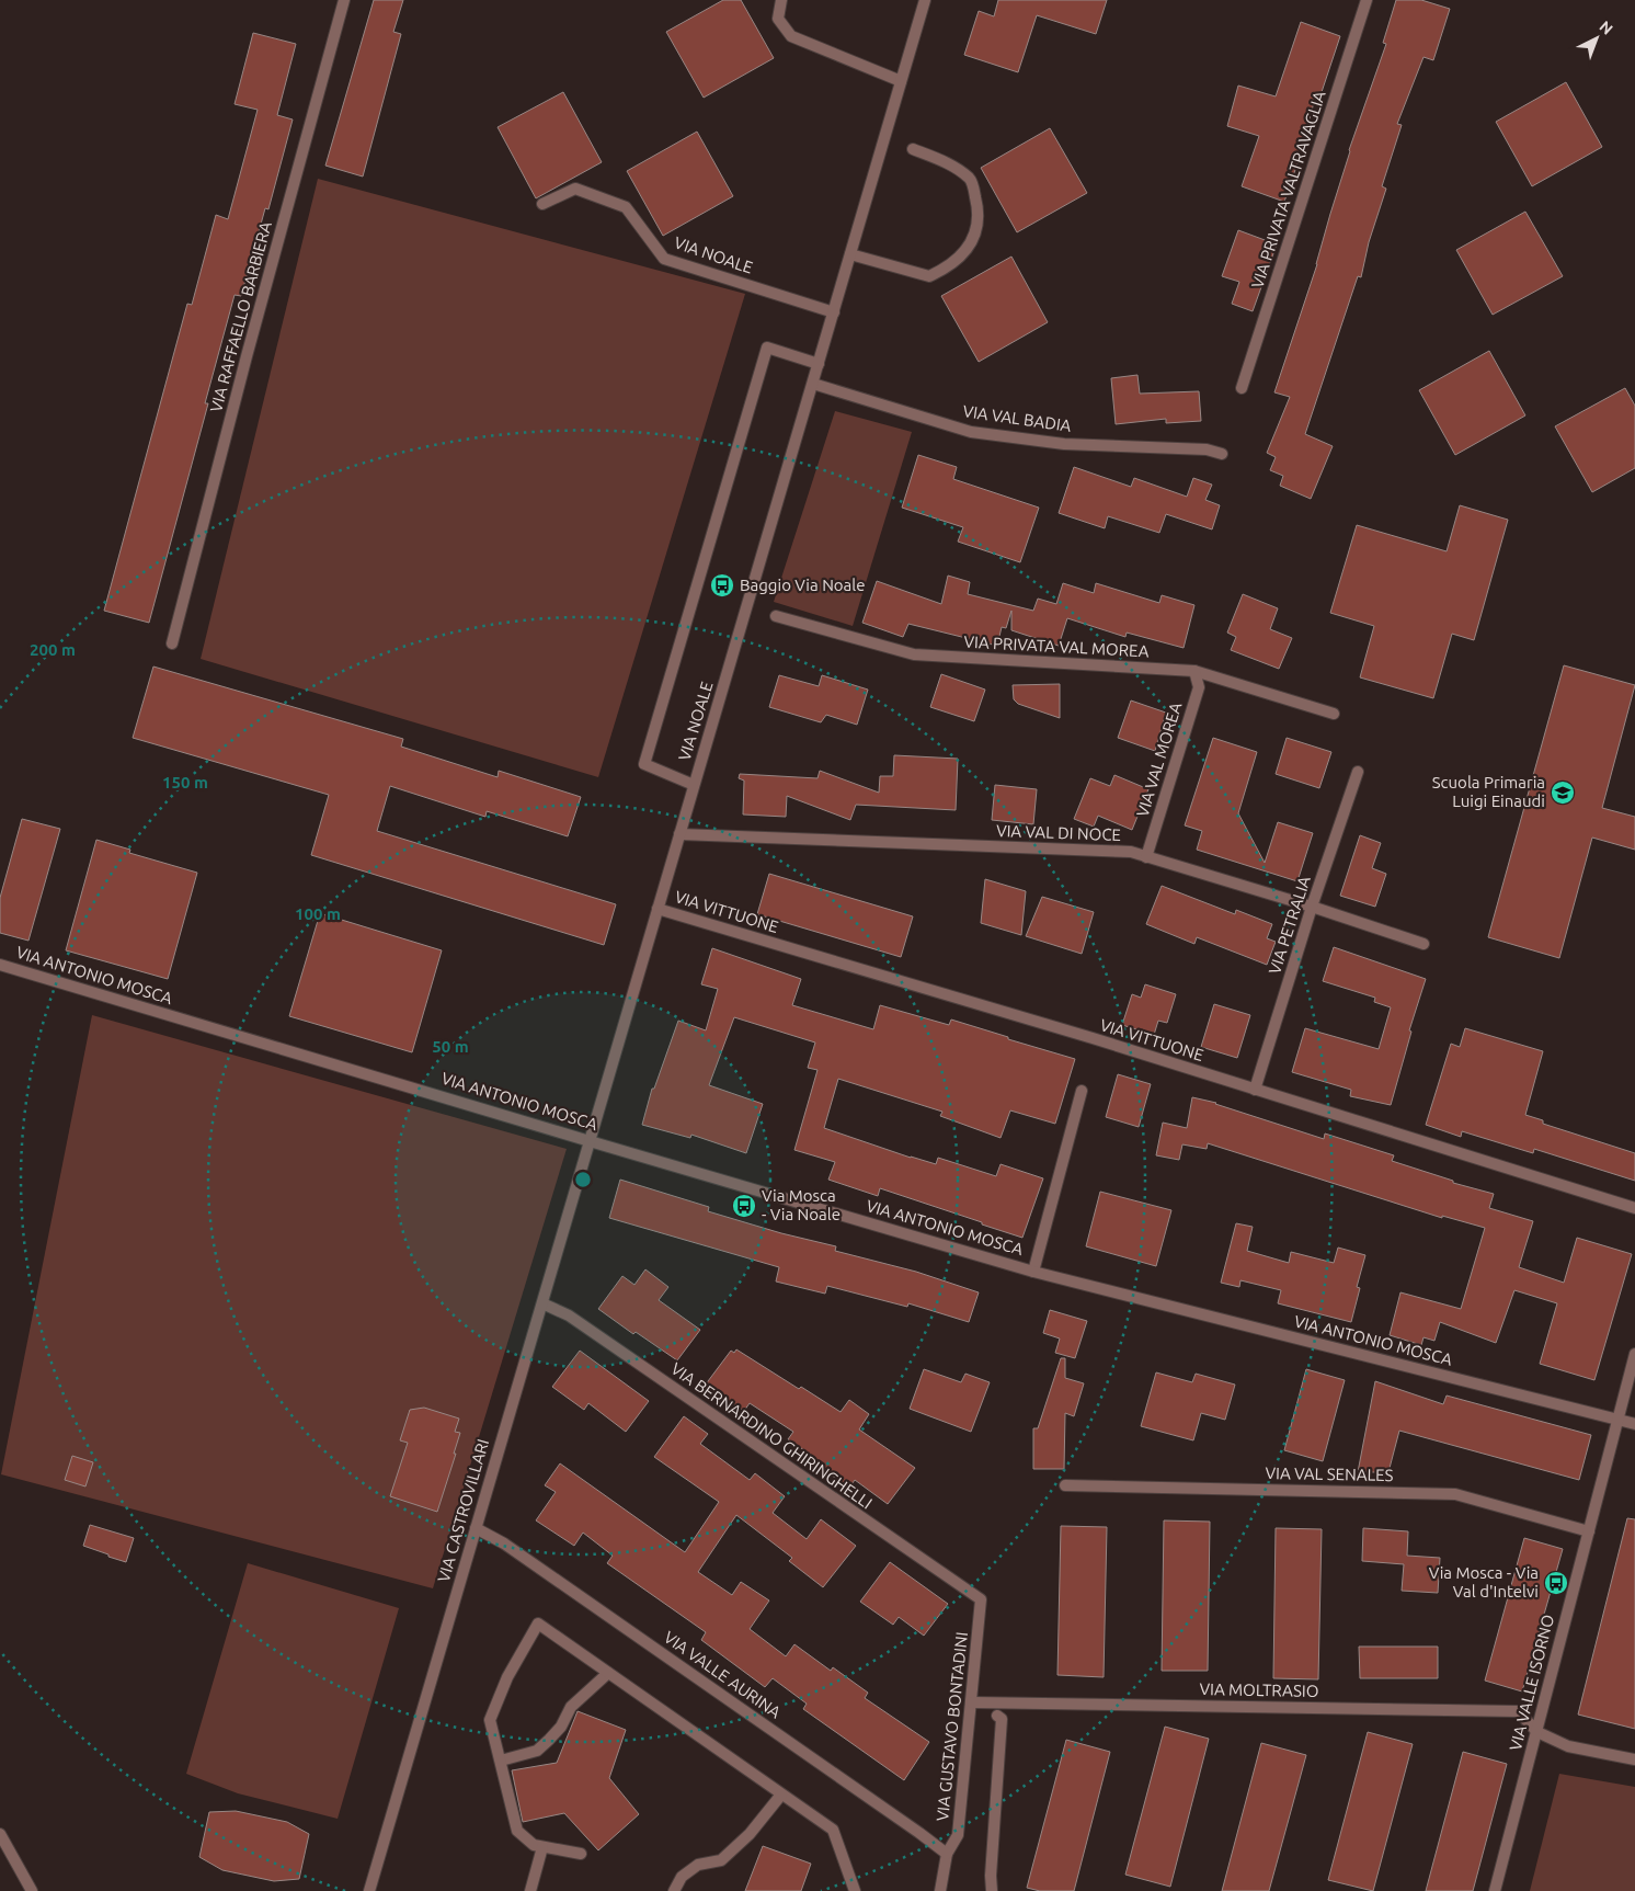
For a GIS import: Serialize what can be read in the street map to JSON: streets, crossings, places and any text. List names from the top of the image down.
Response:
{
  "streets": {
    "street": [
      "VIA PRIVATA VALTRAVAGLIA",
      "VIA NOALE",
      "VIA RAFFAELLO BARBIERA",
      "VIA VAL BADIA",
      "VIA PRIVATA VAL MOREA",
      "VIA VAL MOREA",
      "VIA VAL DI NOCE",
      "VIA VITTUONE",
      "VIA PETRALIA",
      "VIA ANTONIO MOSCA",
      "VIA BERNARDINO GHIRINGHELLI",
      "VIA VAL SENALES",
      "VIA CASTROVILLARI",
      "VIA VALLE AURINA",
      "VIA VALLE ISORNO",
      "VIA MOLTRASIO",
      "VIA GUSTAVO BONTADINI"
    ]
  },
  "crossings": [
    ["VIA NOALE", "VIA VAL BADIA"],
    ["VIA NOALE", "VIA VAL DI NOCE"],
    ["VIA NOALE", "VIA VITTUONE"],
    ["VIA NOALE", "VIA ANTONIO MOSCA"],
    ["VIA NOALE", "VIA CASTROVILLARI"],
    ["VIA PRIVATA VAL MOREA", "VIA VAL MOREA"],
    ["VIA VAL MOREA", "VIA VAL DI NOCE"],
    ["VIA VAL DI NOCE", "VIA PETRALIA"],
    ["VIA VITTUONE", "VIA PETRALIA"],
    ["VIA ANTONIO MOSCA", "VIA CASTROVILLARI"],
    ["VIA ANTONIO MOSCA", "VIA VALLE ISORNO"],
    ["VIA BERNARDINO GHIRINGHELLI", "VIA CASTROVILLARI"],
    ["VIA BERNARDINO GHIRINGHELLI", "VIA GUSTAVO BONTADINI"],
    ["VIA VAL SENALES", "VIA VALLE ISORNO"],
    ["VIA CASTROVILLARI", "VIA VALLE AURINA"],
    ["VIA VALLE AURINA", "VIA GUSTAVO BONTADINI"],
    ["VIA VALLE ISORNO", "VIA MOLTRASIO"],
    ["VIA MOLTRASIO", "VIA GUSTAVO BONTADINI"]
  ],
  "places": {
    "bus stop": ["Baggio Via Noale", "Via Mosca - Via Noale", "Via Mosca - Via Val d'Intelvi"],
    "school or university": ["Scuola Primaria Luigi Einaudi"]
  },
  "north": "top right",
  "rings": [
    "200 m",
    "150 m",
    "100 m",
    "50 m"
  ]
}
